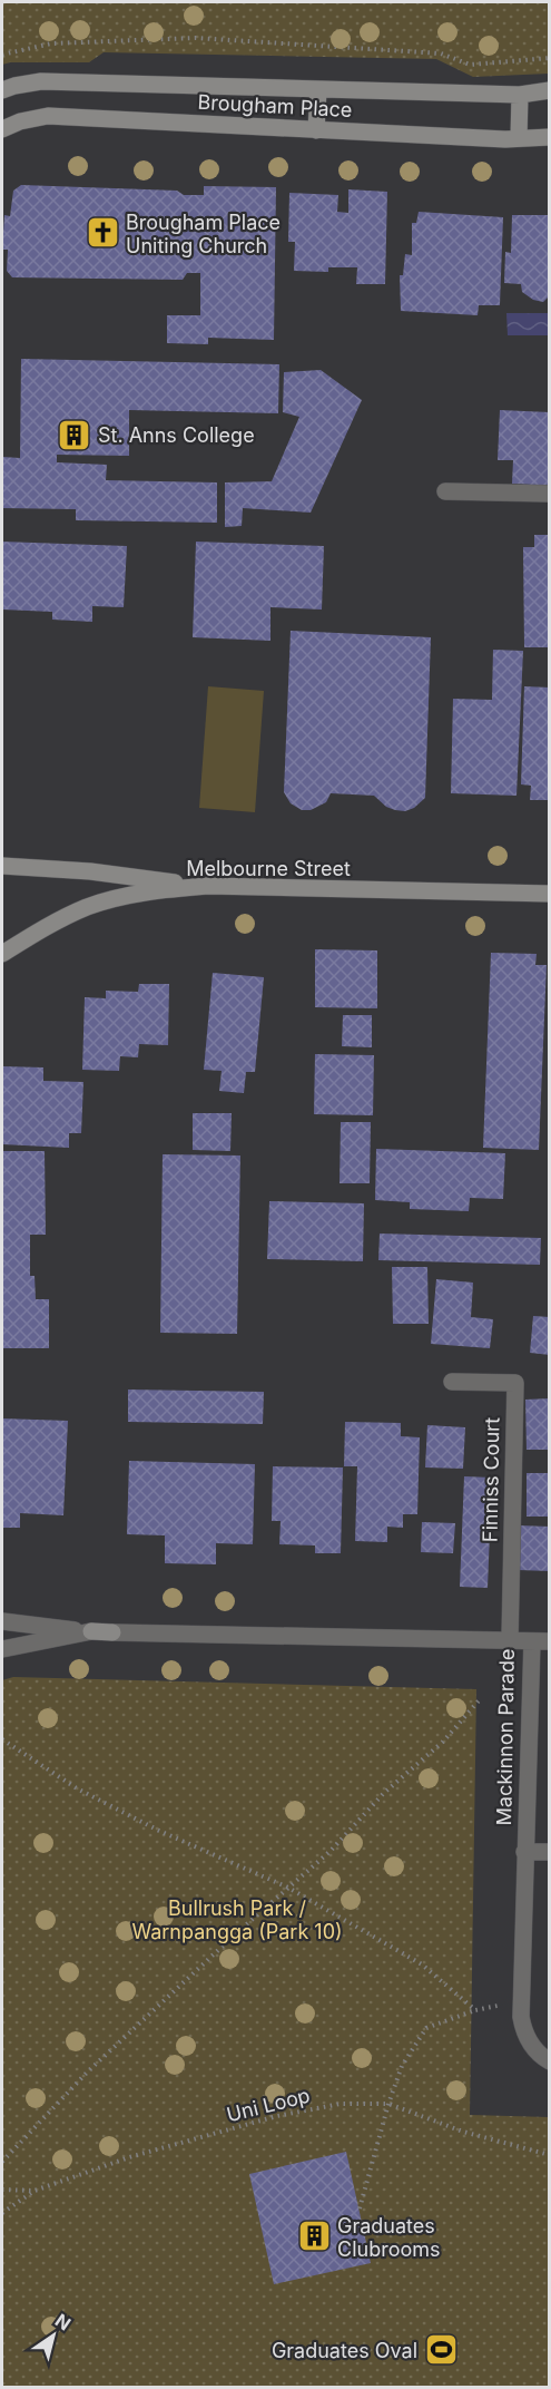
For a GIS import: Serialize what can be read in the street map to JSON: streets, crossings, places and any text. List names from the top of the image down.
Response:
{
  "streets": {
    "street": [
      "Brougham Place",
      "Melbourne Street",
      "Finniss Court",
      "Mackinnon Parade"
    ],
    "path": ["Uni Loop"]
  },
  "crossings": [
    ["Finniss Court", "Mackinnon Parade"]
  ],
  "parks": ["Bullrush Park / Warnpangga (Park 10)"],
  "places": {
    "church": ["Brougham Place Uniting Church"],
    "building": ["St. Anns College", "Graduates Clubrooms"],
    "sports": ["Graduates Oval"]
  },
  "north": "top right"
}
